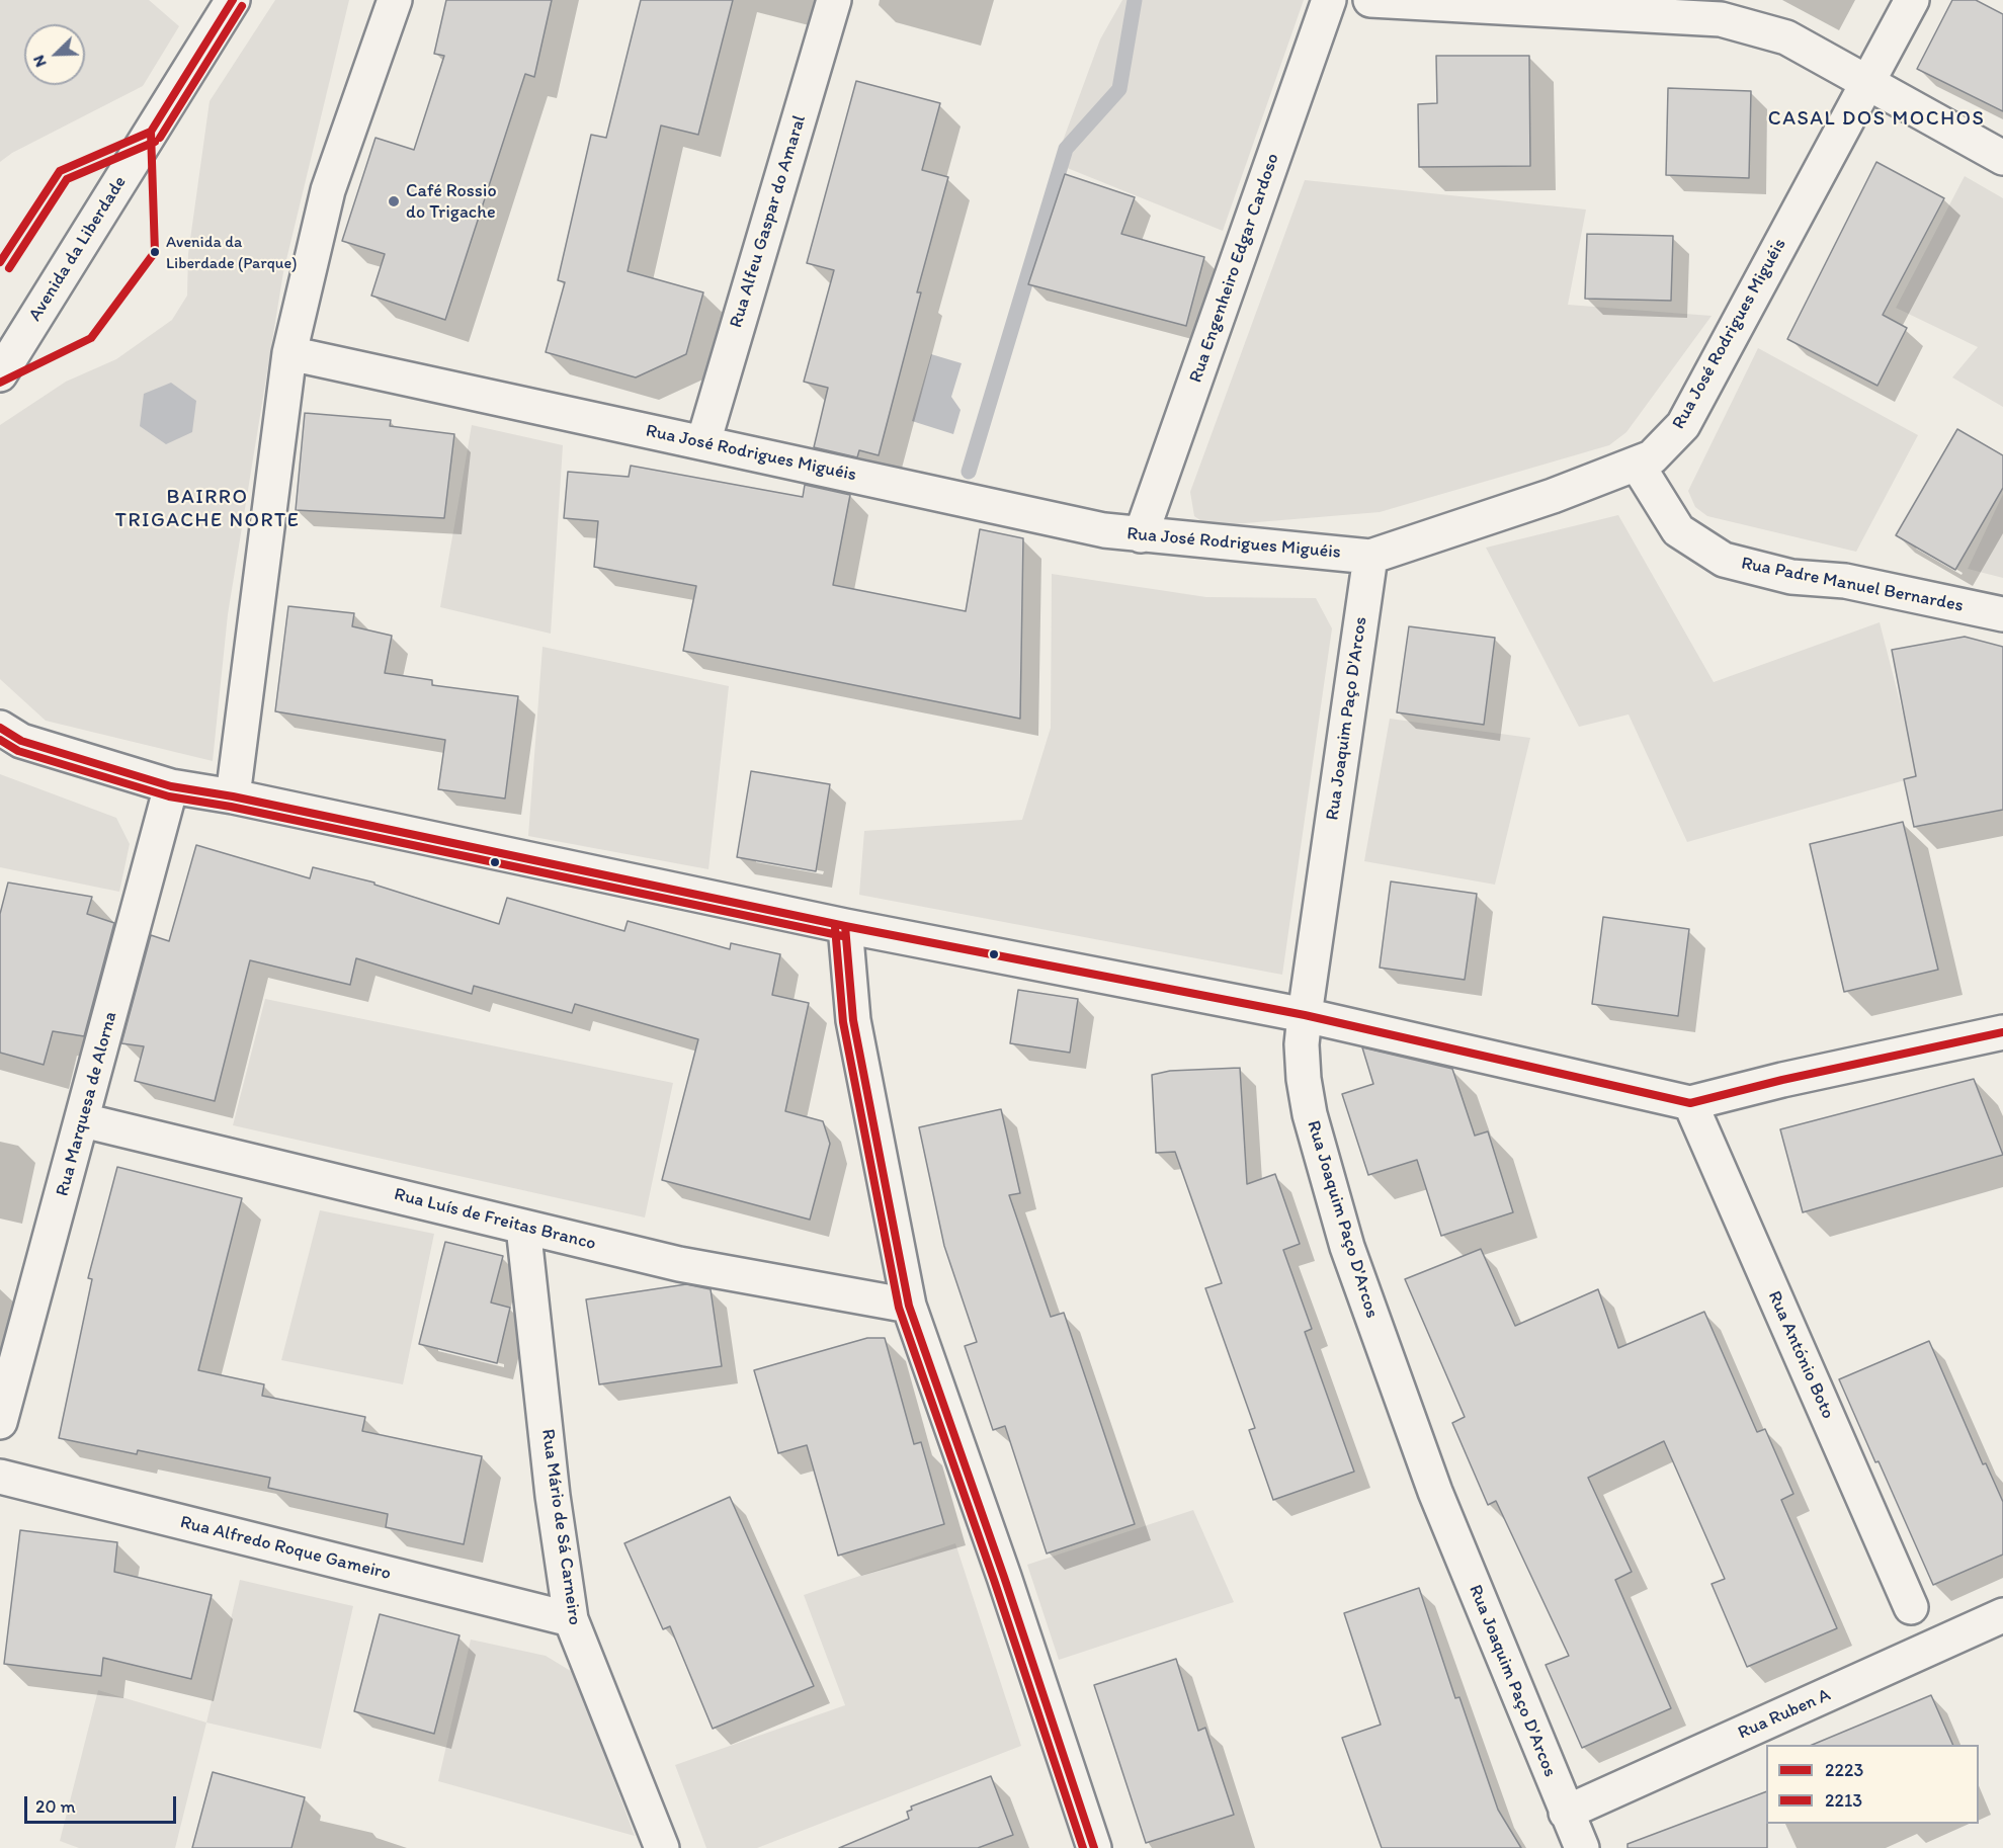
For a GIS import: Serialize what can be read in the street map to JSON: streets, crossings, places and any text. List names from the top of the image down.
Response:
{
  "streets": {
    "street": [
      "Rua Alfeu Gaspar do Amaral",
      "Avenida da Liberdade",
      "Rua Engenheiro Edgar Cardoso",
      "Rua José Rodrigues Miguéis",
      "Rua Padre Manuel Bernardes",
      "Rua Joaquim Paço D'Arcos",
      "Rua Marquesa de Alorna",
      "Rua Luís de Freitas Branco",
      "Rua António Boto",
      "Rua Mário de Sá Carneiro",
      "Rua Alfredo Roque Gameiro",
      "Rua Ruben A"
    ]
  },
  "crossings": [
    ["Rua Alfeu Gaspar do Amaral", "Rua José Rodrigues Miguéis"],
    ["Rua Engenheiro Edgar Cardoso", "Rua José Rodrigues Miguéis"],
    ["Rua José Rodrigues Miguéis", "Rua Padre Manuel Bernardes"],
    ["Rua José Rodrigues Miguéis", "Rua Joaquim Paço D'Arcos"],
    ["Rua Joaquim Paço D'Arcos", "Rua Ruben A"],
    ["Rua Marquesa de Alorna", "Rua Luís de Freitas Branco"],
    ["Rua Luís de Freitas Branco", "Rua Mário de Sá Carneiro"],
    ["Rua Mário de Sá Carneiro", "Rua Alfredo Roque Gameiro"]
  ],
  "districts": ["CASAL DOS MOCHOS", "BAIRRO TRIGACHE NORTE"],
  "places": ["Café Rossio do Trigache", "Avenida da Liberdade (Parque)"],
  "lines": ["transit line 2223", "transit line 2213"],
  "legend": ["2223", "2213"],
  "scale_bar": "20 m",
  "north": "bottom left"
}
